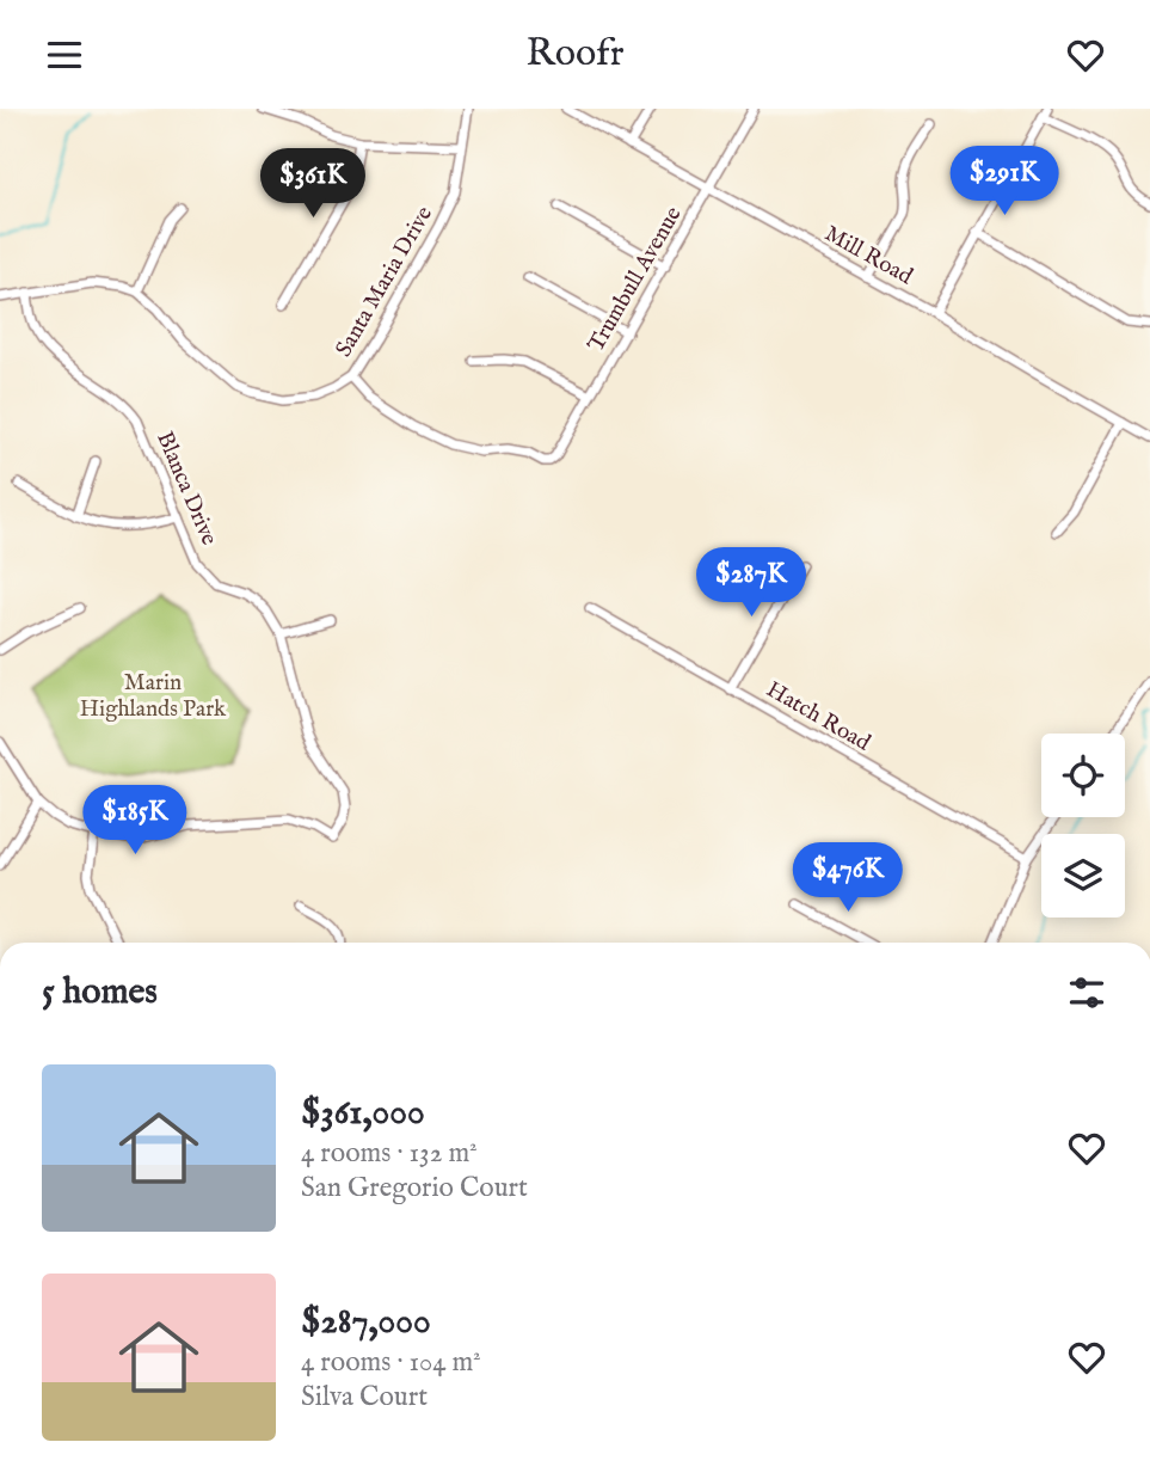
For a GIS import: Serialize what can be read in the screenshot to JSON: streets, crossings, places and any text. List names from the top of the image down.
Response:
{
  "streets": {
    "street": [
      "Mill Road",
      "Trumbull Avenue",
      "Santa Maria Drive",
      "Blanca Drive",
      "Hatch Road"
    ]
  },
  "crossings": [
    ["Mill Road", "Trumbull Avenue"],
    ["Trumbull Avenue", "Santa Maria Drive"]
  ],
  "parks": ["Marin Highlands Park"],
  "page": {
    "header": "Roofr",
    "price": [
      "$291K",
      "$361K",
      "$287K",
      "$185K",
      "$476K"
    ],
    "heading": "5 homes",
    "list": [
      {
        "name": "$361,000",
        "note": "4 rooms · 132 m² · San Gregorio Court"
      },
      {
        "name": "$287,000",
        "note": "4 rooms · 104 m² · Silva Court"
      }
    ]
  }
}
